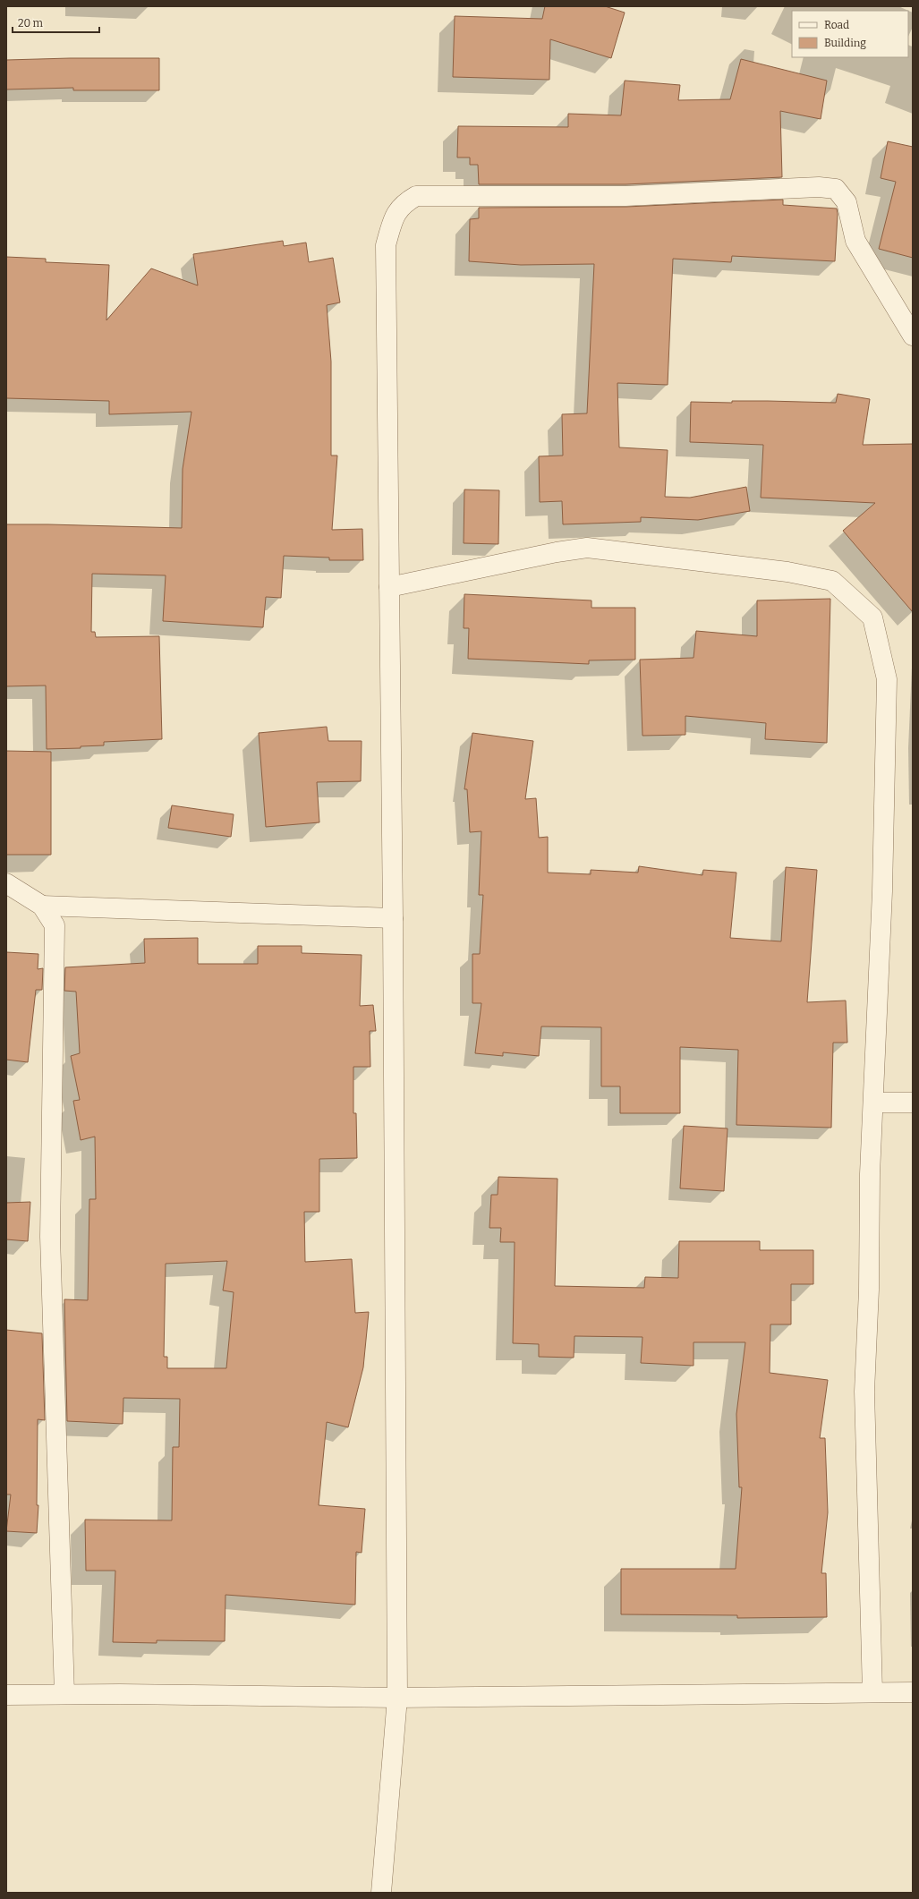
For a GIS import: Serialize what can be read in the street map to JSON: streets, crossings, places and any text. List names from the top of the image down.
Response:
{
  "legend": ["Road", "Building"],
  "scale_bar": "20 m"
}
